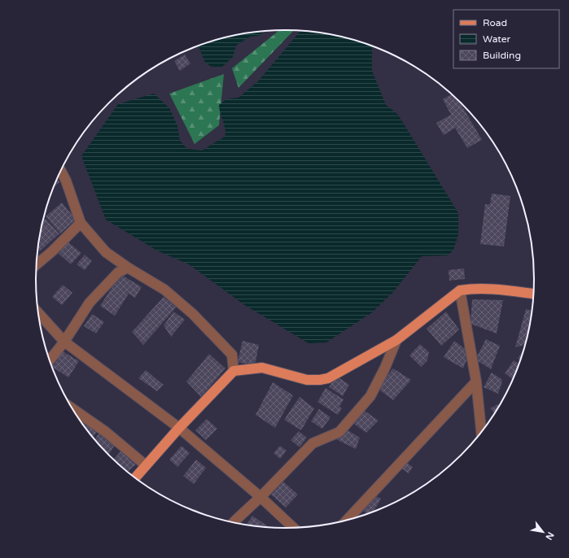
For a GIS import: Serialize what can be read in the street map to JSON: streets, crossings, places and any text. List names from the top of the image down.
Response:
{
  "legend": ["Road", "Water", "Building"],
  "north": "bottom right"
}
